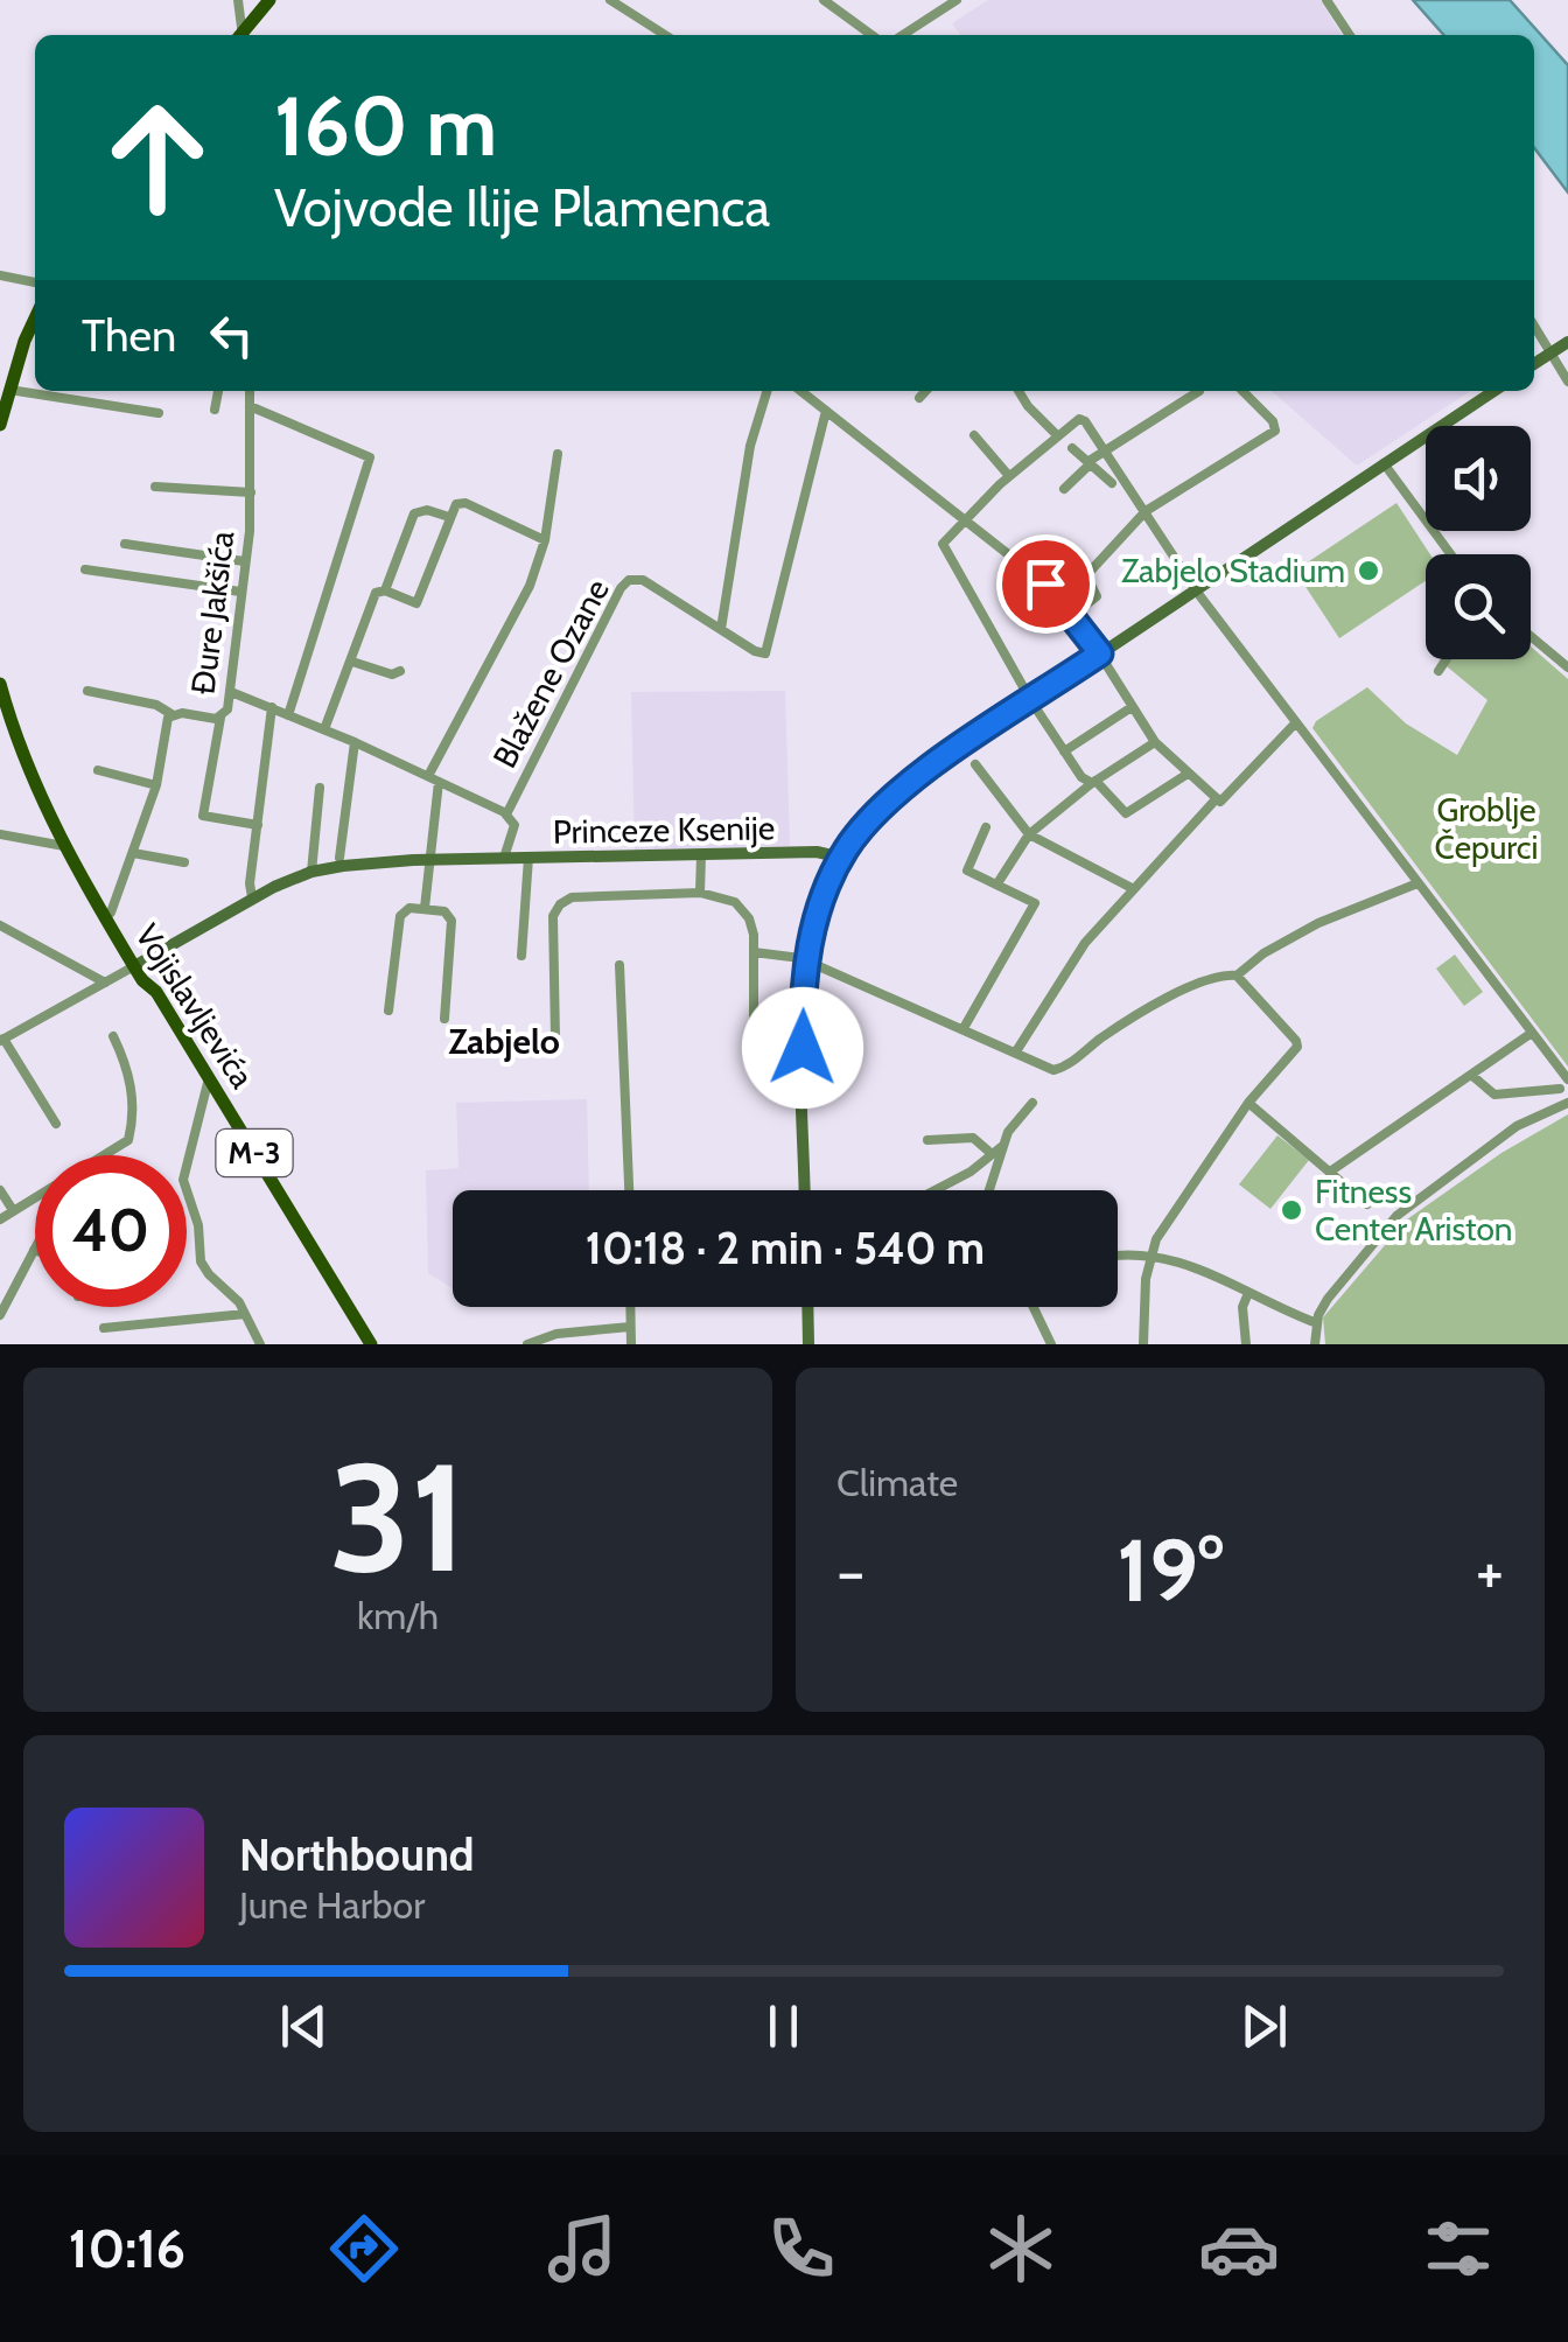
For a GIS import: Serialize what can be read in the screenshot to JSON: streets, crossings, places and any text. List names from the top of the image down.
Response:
{
  "streets": {
    "main road": ["Vojislavljevića", "M-3"],
    "street": ["Đure Jakšića", "Blažene Ozane", "Princeze Ksenije"]
  },
  "crossings": [
    ["Đure Jakšića", "Vojislavljevića"],
    ["Princeze Ksenije", "Vojislavljevića"]
  ],
  "districts": ["Zabjelo"],
  "parks": ["Groblje Čepurci"],
  "places": ["Zabjelo Stadium", "Fitness Center Ariston"],
  "page": {
    "turn": ["160 m", "Vojvode Ilije Plamenca"],
    "then": "Then",
    "limit": "40",
    "trip": "10:18 · 2 min · 540 m",
    "tile": [
      ["31", "km/h"],
      "Climate"
    ],
    "heat": ["−", "19°", "+"],
    "song": ["Northbound", "June Harbor"],
    "tabs": "10:16"
  }
}
